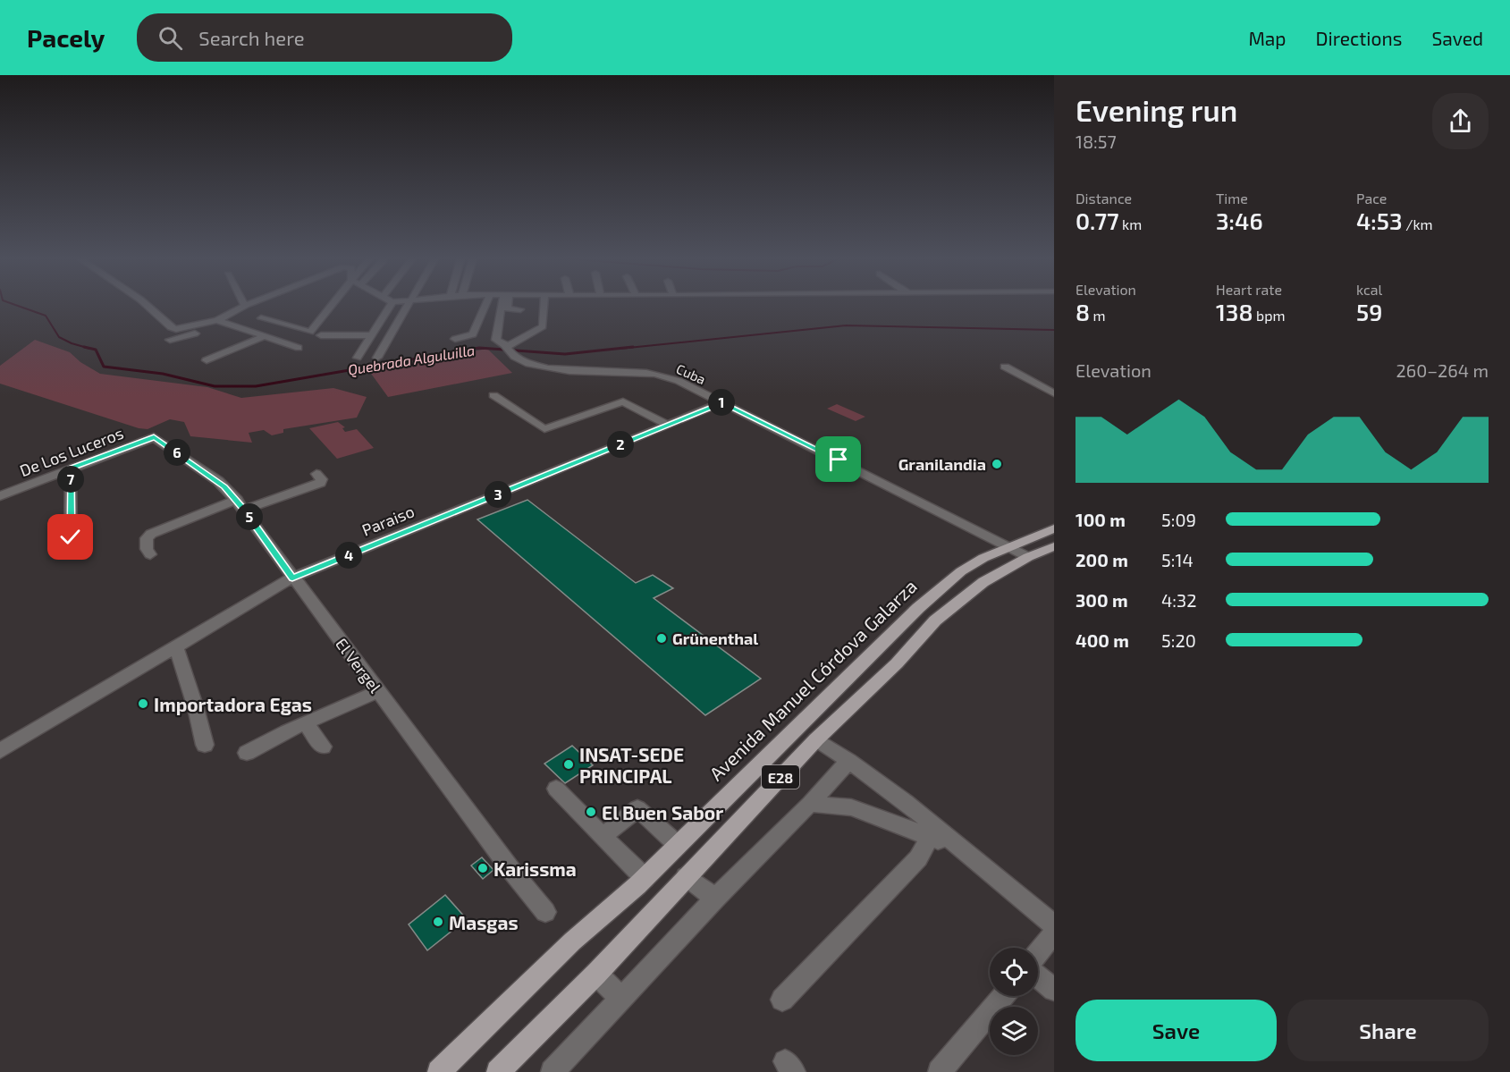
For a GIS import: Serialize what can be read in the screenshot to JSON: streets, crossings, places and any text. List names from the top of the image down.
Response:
{
  "streets": {
    "main road": ["Avenida Manuel Córdova Galarza", "E28"],
    "street": [
      "Cuba",
      "De Los Luceros",
      "Paraiso",
      "El Vergel"
    ]
  },
  "crossings": [
    ["Cuba", "Paraiso"],
    ["Cuba", "Avenida Manuel Córdova Galarza"],
    ["De Los Luceros", "El Vergel"],
    ["Paraiso", "El Vergel"]
  ],
  "water": ["Quebrada Alguluilla"],
  "places": [
    "Granilandia",
    "Grünenthal",
    "Importadora Egas",
    "INSAT-SEDE PRINCIPAL",
    "El Buen Sabor",
    "Karissma",
    "Masgas"
  ],
  "page": {
    "header": "Pacely",
    "search": "Search here",
    "nav": ["Map", "Directions", "Saved"],
    "heading": ["Evening run", "18:57"],
    "stats": [
      ["Distance", "0.77 km"],
      ["Time", "3:46"],
      ["Pace", "4:53 /km"],
      ["Elevation", "8 m"],
      ["Heart rate", "138 bpm"],
      ["kcal", "59"]
    ],
    "chart": ["Elevation", "260–264 m"],
    "pins": [
      "1",
      "2",
      "6",
      "7",
      "3",
      "5",
      "4"
    ],
    "list": [
      {
        "name": "100 m",
        "note": "5:09"
      },
      {
        "name": "200 m",
        "note": "5:14"
      },
      {
        "name": "300 m",
        "note": "4:32"
      },
      {
        "name": "400 m",
        "note": "5:20"
      }
    ],
    "buttons": ["Save", "Share"]
  }
}
